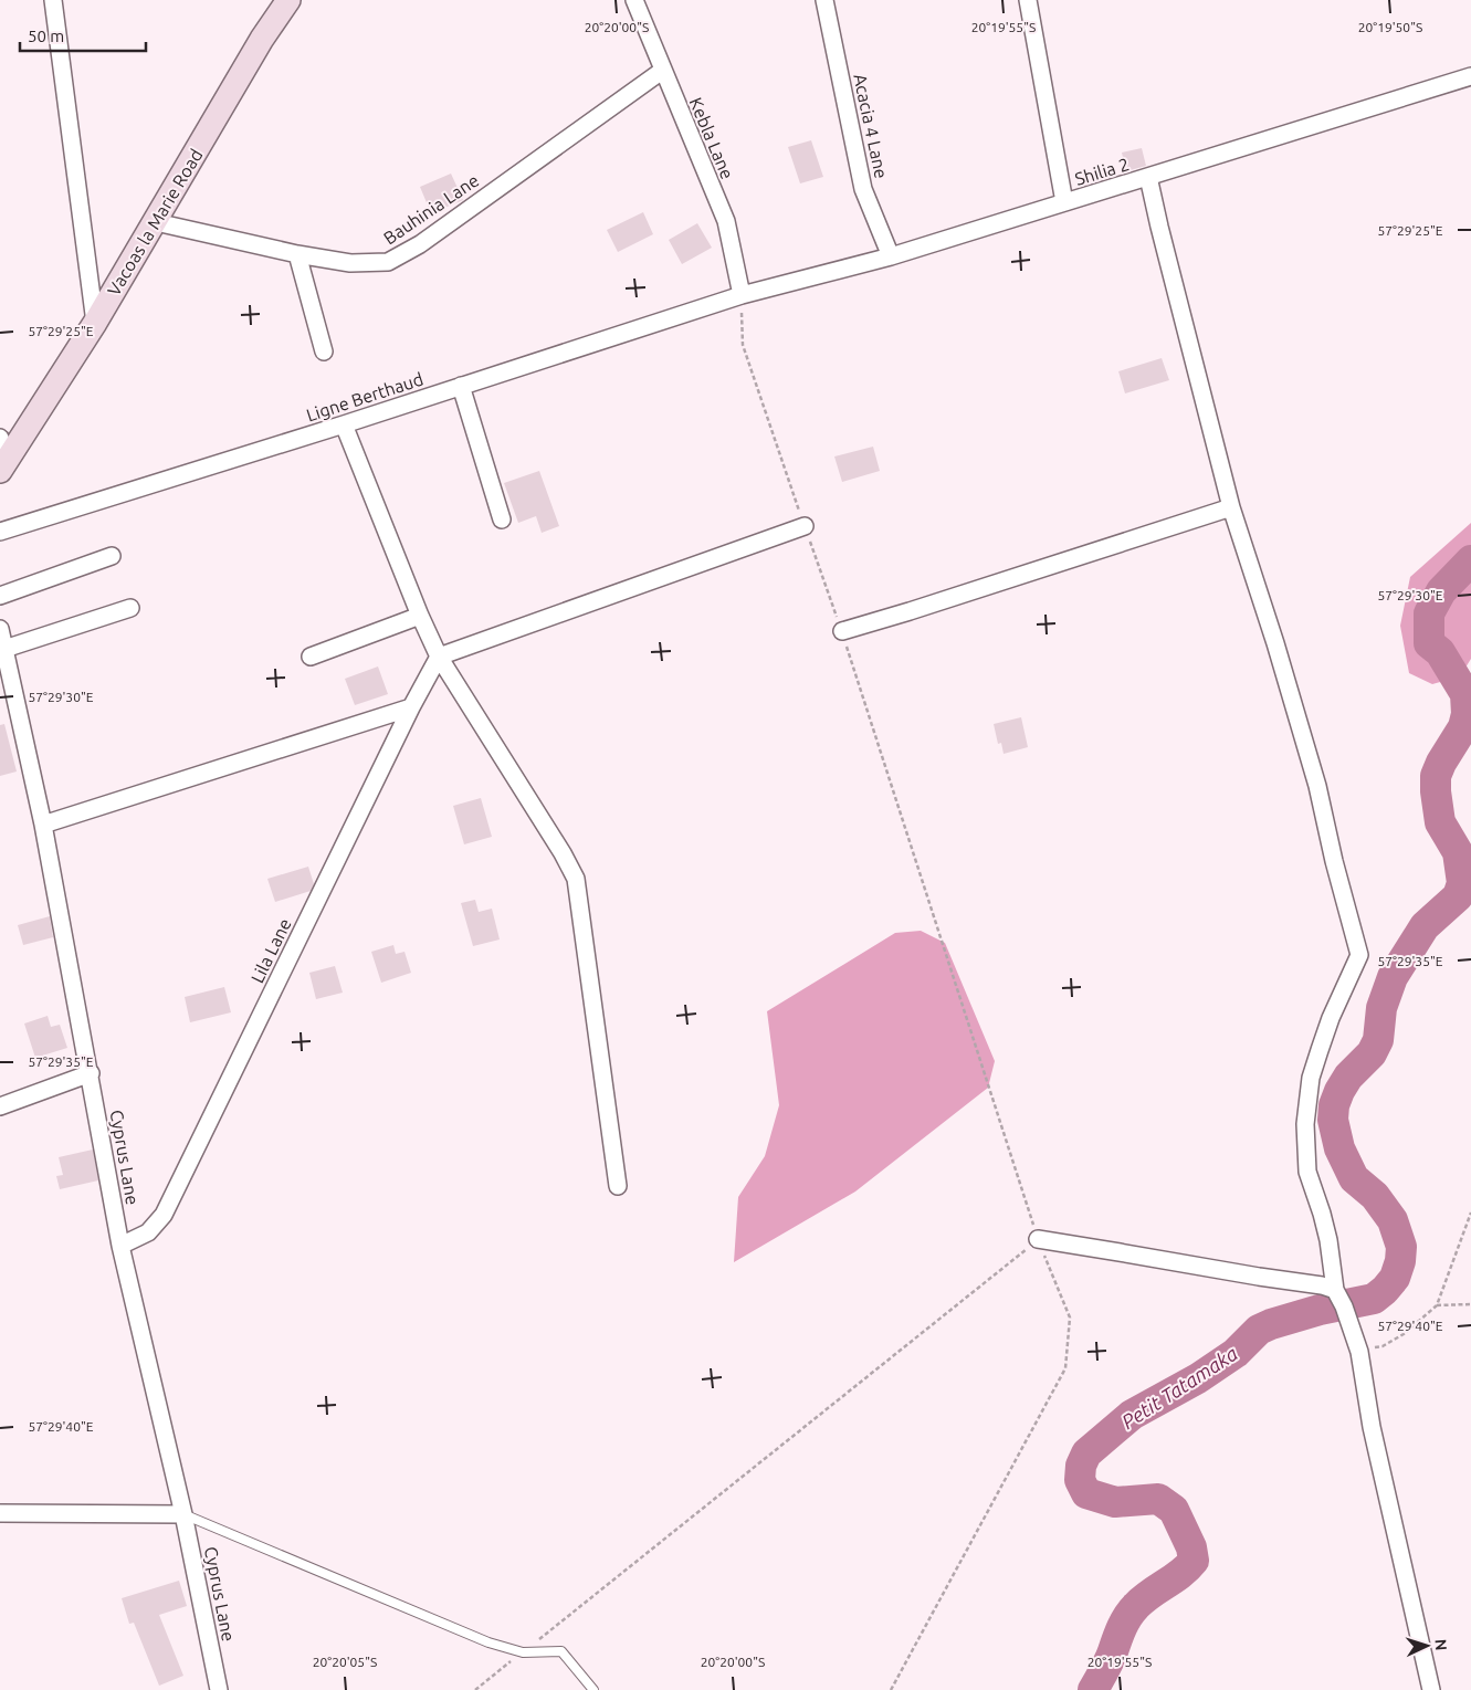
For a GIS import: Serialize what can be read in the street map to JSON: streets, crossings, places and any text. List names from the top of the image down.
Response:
{
  "streets": {
    "main road": ["Vacoas la Marie Road"],
    "street": [
      "Acacia 4 Lane",
      "Kebla Lane",
      "Shilia 2",
      "Bauhinia Lane",
      "Ligne Berthaud",
      "Lila Lane",
      "Cyprus Lane"
    ]
  },
  "crossings": [
    ["Acacia 4 Lane", "Shilia 2"],
    ["Kebla Lane", "Shilia 2"],
    ["Kebla Lane", "Bauhinia Lane"],
    ["Kebla Lane", "Ligne Berthaud"],
    ["Shilia 2", "Ligne Berthaud"],
    ["Bauhinia Lane", "Vacoas la Marie Road"],
    ["Lila Lane", "Cyprus Lane"]
  ],
  "water": ["Petit Tatamaka"],
  "scale_bar": "50 m",
  "north": "right",
  "coordinates": [
    "20°20'00\"S",
    "20°19'55\"S",
    "20°19'50\"S",
    "57°29'25\"E",
    "57°29'30\"E",
    "57°29'35\"E",
    "57°29'40\"E",
    "20°20'05\"S"
  ]
}
